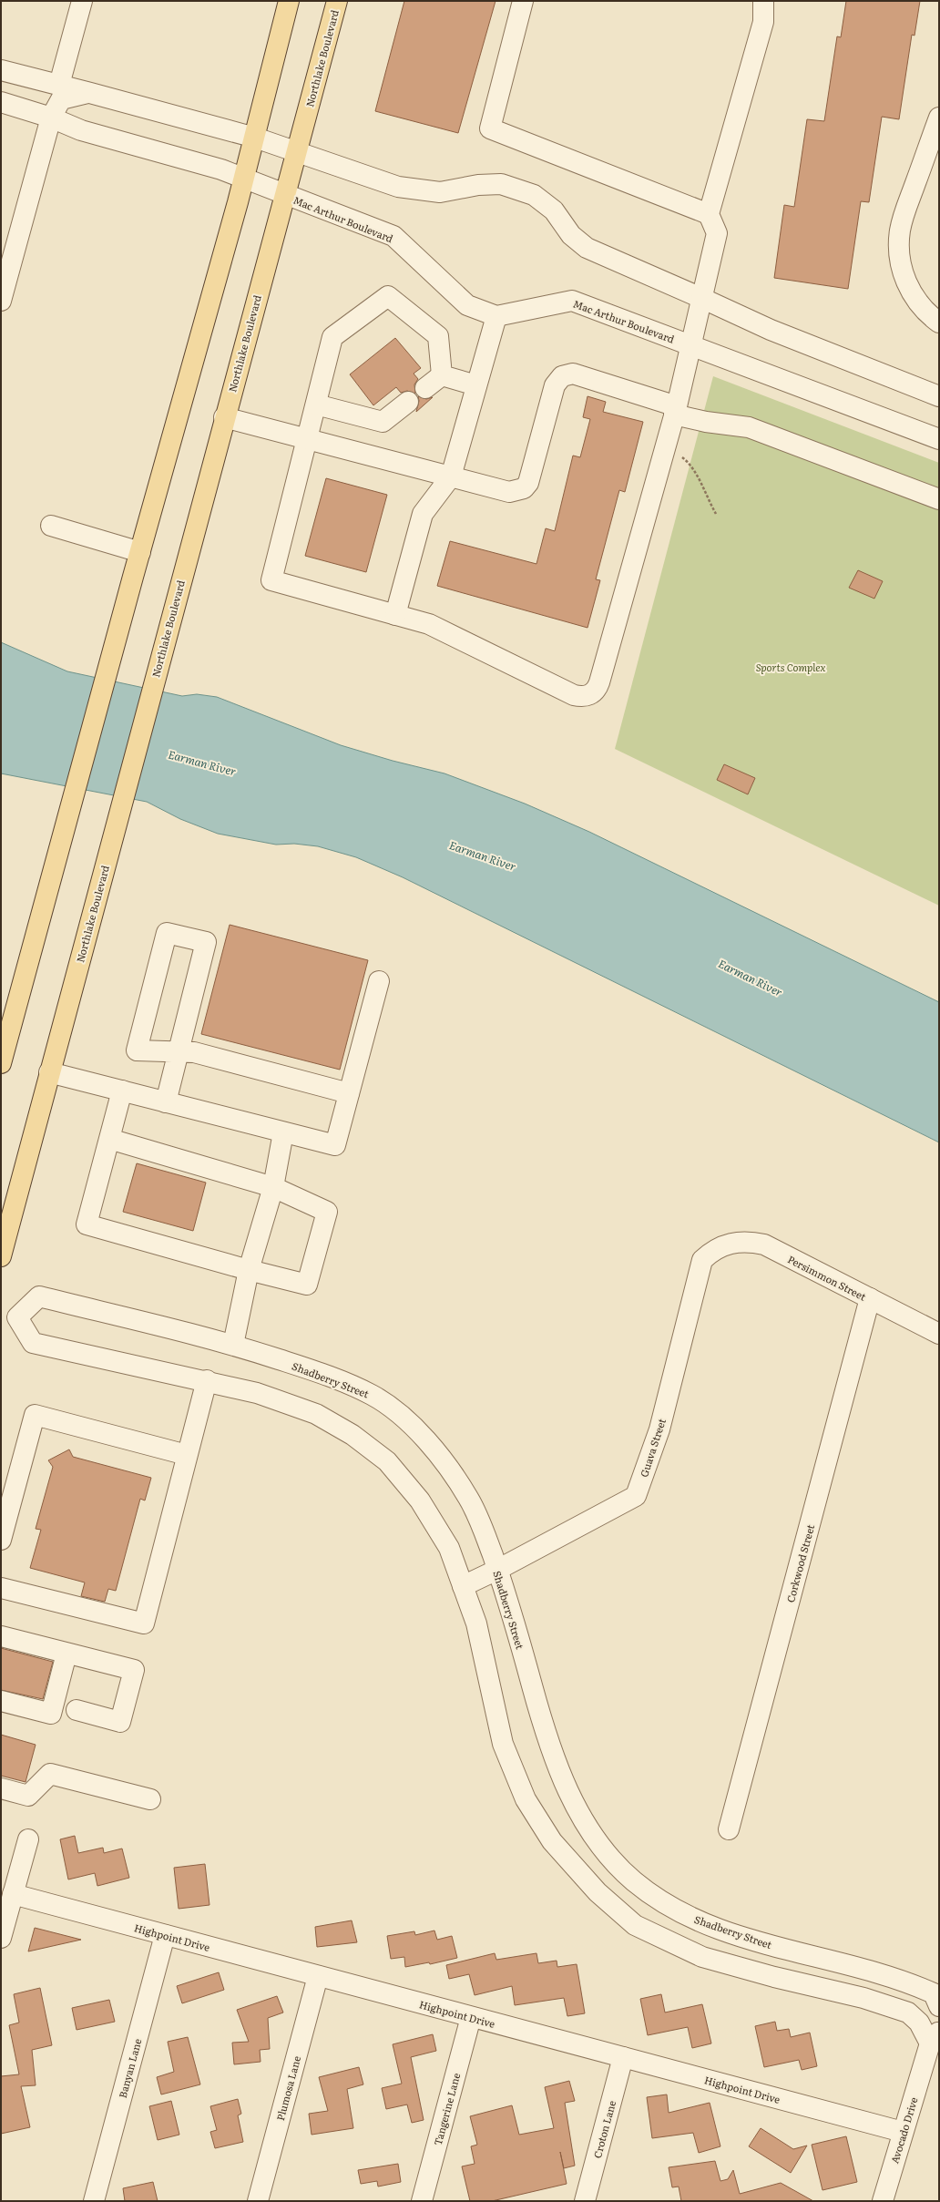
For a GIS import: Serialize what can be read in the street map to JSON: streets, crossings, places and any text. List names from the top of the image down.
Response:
{
  "streets": {
    "main road": ["Northlake Boulevard"],
    "street": [
      "Mac Arthur Boulevard",
      "Persimmon Street",
      "Shadberry Street",
      "Guava Street",
      "Corkwood Street",
      "Highpoint Drive",
      "Banyan Lane",
      "Plumosa Lane",
      "Tangerine Lane",
      "Croton Lane",
      "Avocado Drive"
    ]
  },
  "crossings": [
    ["Northlake Boulevard", "Mac Arthur Boulevard"],
    ["Persimmon Street", "Guava Street"],
    ["Persimmon Street", "Corkwood Street"],
    ["Shadberry Street", "Guava Street"],
    ["Shadberry Street", "Avocado Drive"],
    ["Highpoint Drive", "Banyan Lane"],
    ["Highpoint Drive", "Plumosa Lane"],
    ["Highpoint Drive", "Tangerine Lane"],
    ["Highpoint Drive", "Croton Lane"],
    ["Highpoint Drive", "Avocado Drive"]
  ],
  "water": ["Earman River"],
  "parks": ["Sports Complex"]
}
